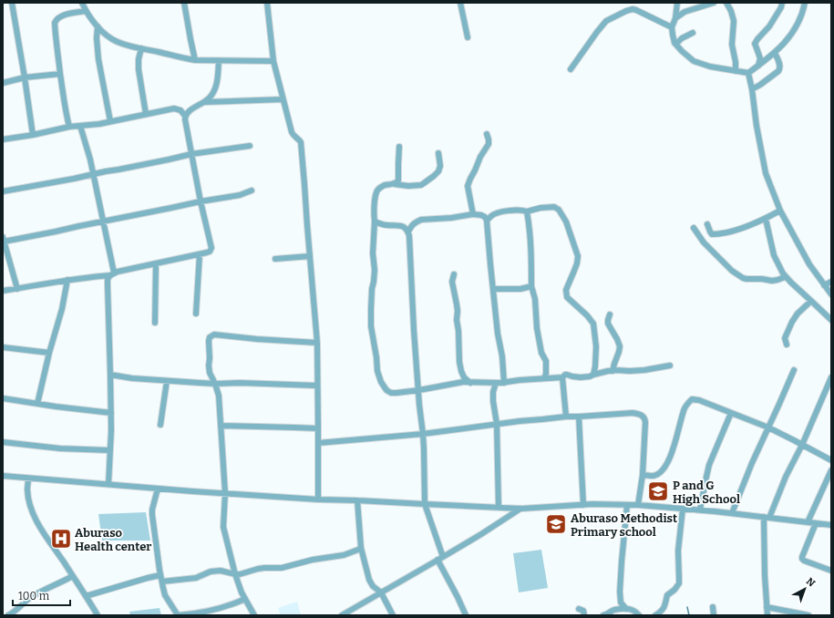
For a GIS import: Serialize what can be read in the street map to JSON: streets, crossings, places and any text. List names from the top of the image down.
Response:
{
  "places": {
    "school or university": ["P and G High School", "Aburaso Methodist Primary school"],
    "hospital": ["Aburaso Health center"]
  },
  "scale_bar": "100 m",
  "north": "top right"
}
